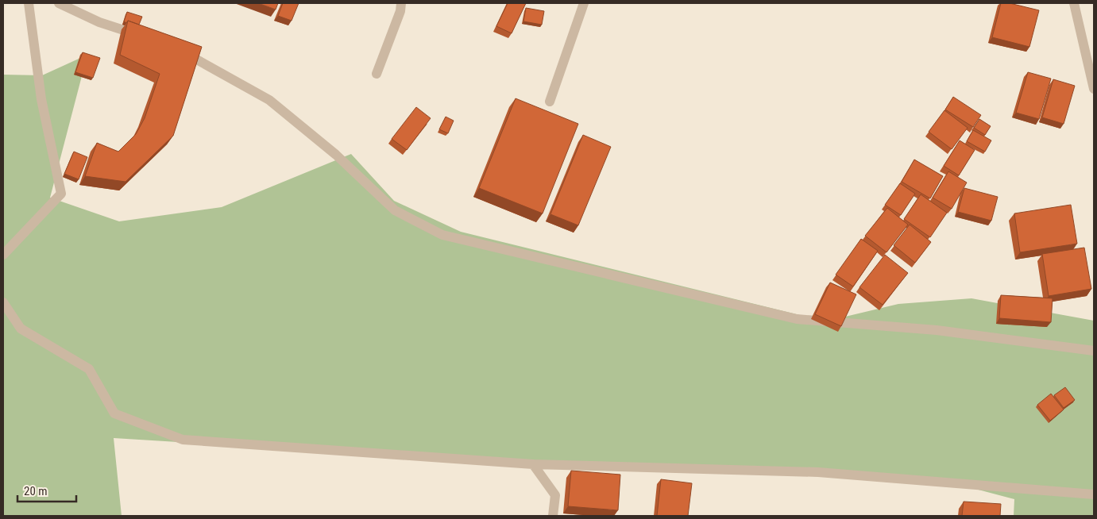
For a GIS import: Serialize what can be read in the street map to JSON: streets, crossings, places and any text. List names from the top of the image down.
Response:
{
  "scale_bar": "20 m"
}
